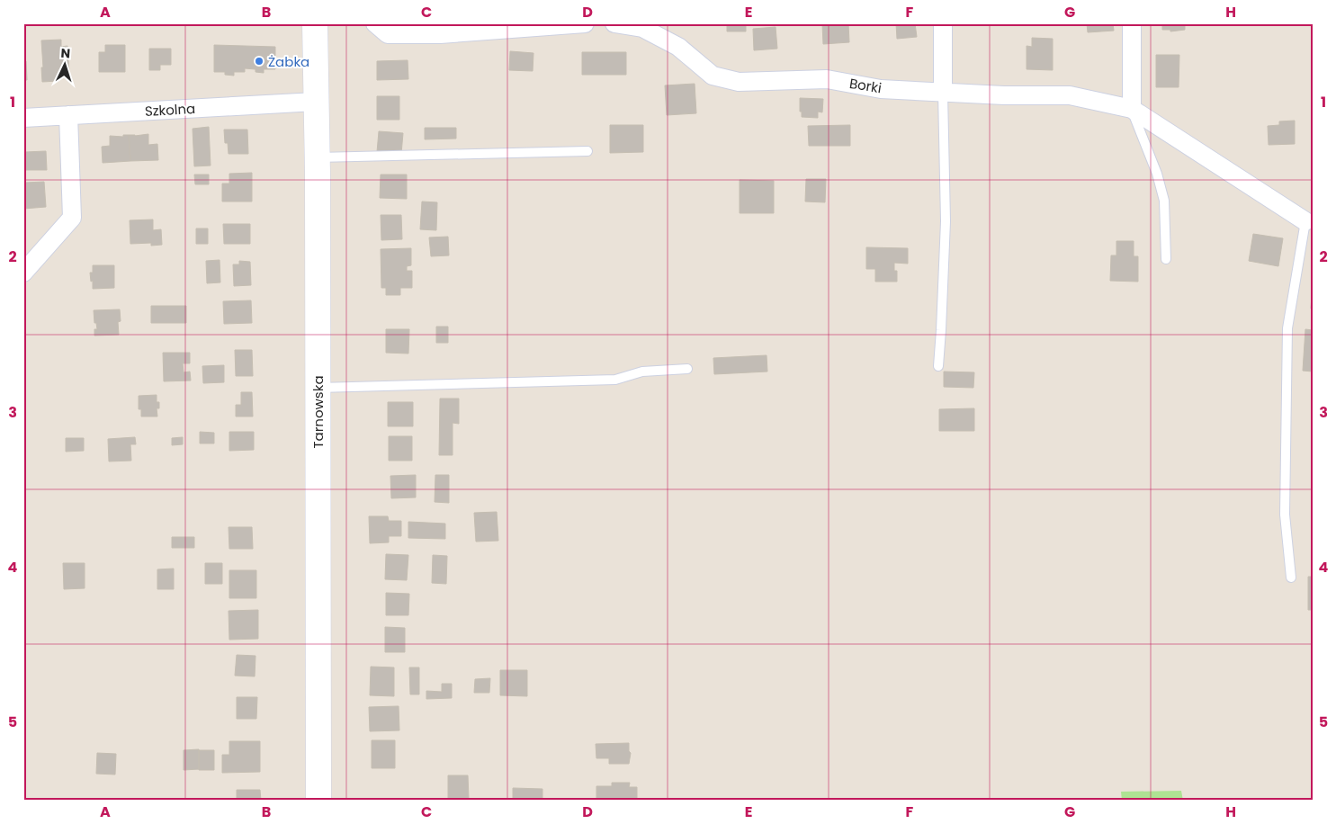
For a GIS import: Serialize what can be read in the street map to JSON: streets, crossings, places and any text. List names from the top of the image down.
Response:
{
  "streets": {
    "street": ["Borki", "Szkolna", "Tarnowska"]
  },
  "crossings": [
    ["Szkolna", "Tarnowska"]
  ],
  "places": ["Żabka"],
  "north": "top",
  "grid": {
    "columns": [
      "A",
      "B",
      "C",
      "D",
      "E",
      "F",
      "G",
      "H"
    ],
    "rows": [
      "1",
      "2",
      "3",
      "4",
      "5"
    ]
  }
}
